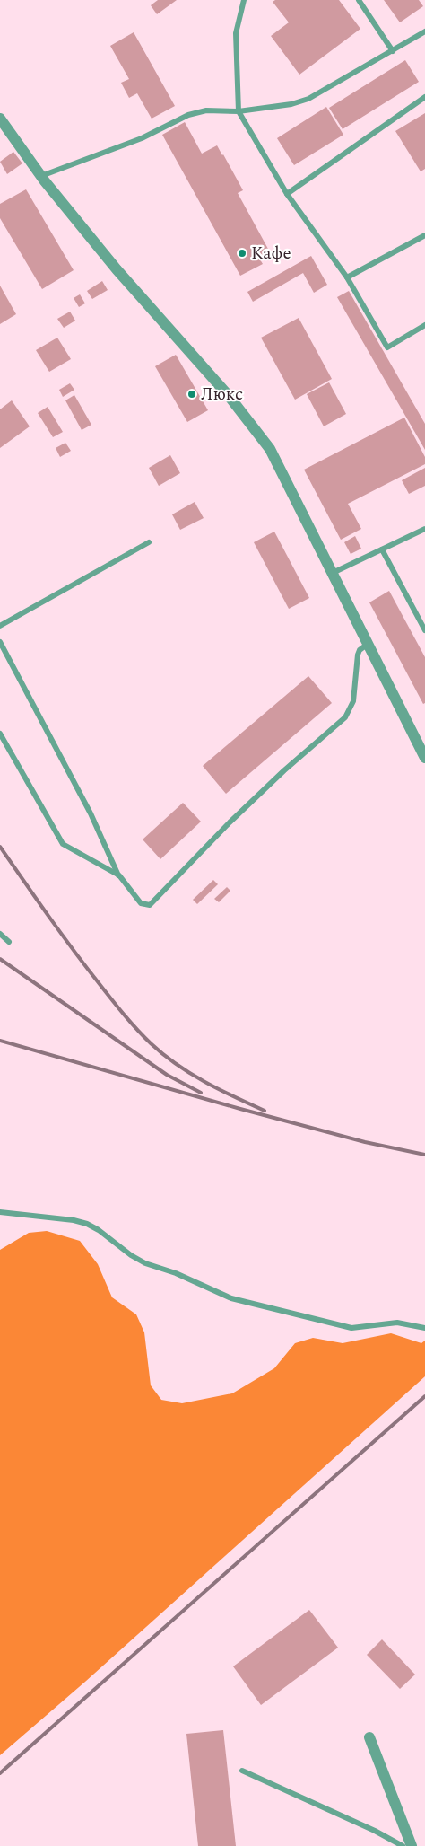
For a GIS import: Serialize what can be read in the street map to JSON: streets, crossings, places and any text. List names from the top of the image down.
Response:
{
  "places": ["Кафе", "Люкс"]
}
